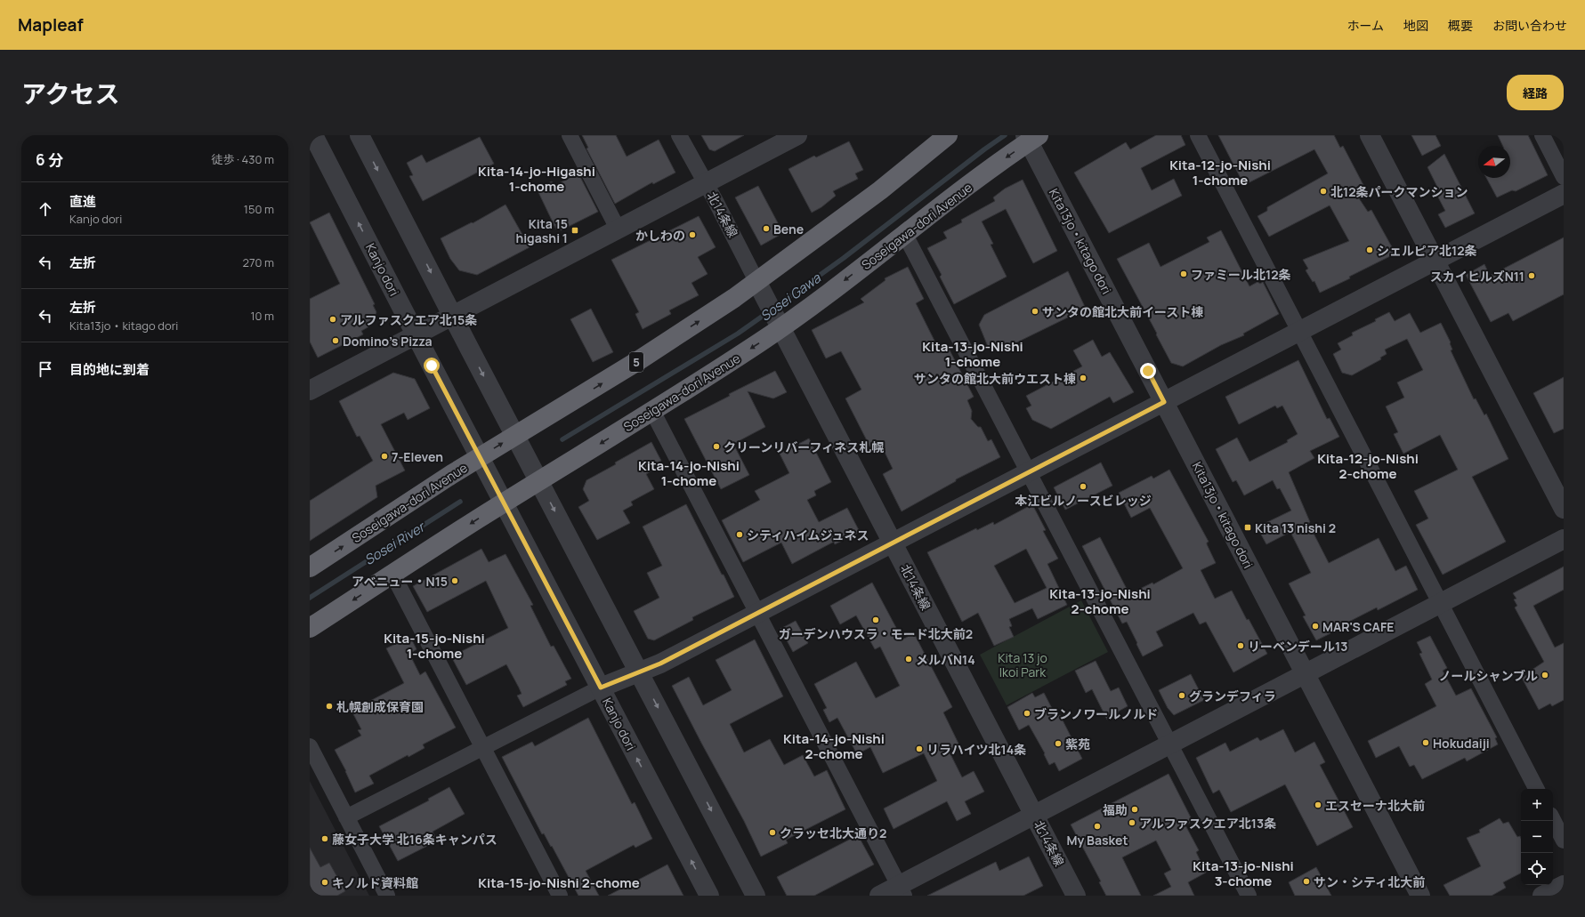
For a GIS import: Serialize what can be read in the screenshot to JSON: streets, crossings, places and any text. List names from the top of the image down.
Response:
{
  "streets": {
    "highway": ["Soseigawa-dori Avenue", "5"],
    "street": ["北14条線", "Kita13jo・kitago dori", "Kanjo dori"]
  },
  "crossings": [
    ["北14条線", "Soseigawa-dori Avenue"],
    ["Soseigawa-dori Avenue", "Kita13jo・kitago dori"],
    ["Soseigawa-dori Avenue", "Kanjo dori"]
  ],
  "districts": [
    "Kita-12-jo-Nishi 1-chome",
    "Kita-14-jo-Higashi 1-chome",
    "Kita-13-jo-Nishi 1-chome",
    "Kita-12-jo-Nishi 2-chome",
    "Kita-14-jo-Nishi 1-chome",
    "Kita-13-jo-Nishi 2-chome",
    "Kita-15-jo-Nishi 1-chome",
    "Kita-14-jo-Nishi 2-chome",
    "Kita-13-jo-Nishi 3-chome",
    "Kita-15-jo-Nishi 2-chome"
  ],
  "water": ["Sosei Gawa", "Sosei River"],
  "parks": ["Kita 13 jo Ikoi Park"],
  "places": {
    "other": [
      "北12条パークマンション",
      "Bene",
      "かしわの",
      "シェルピア北12条",
      "ファミール北12条",
      "スカイヒルズN11",
      "サンタの館北大前イースト棟",
      "アルファスクエア北15条",
      "Domino's Pizza",
      "サンタの館北大前ウエスト棟",
      "クリーンリバーフィネス札幌",
      "7-Eleven",
      "本江ビルノースビレッジ",
      "シティハイムジュネス",
      "アベニュー・N15",
      "ガーデンハウスラ・モード北大前2",
      "MAR'S CAFE",
      "リーベンデール13",
      "メルバN14",
      "ノールシャンブル",
      "グランデフィラ",
      "札幌創成保育園",
      "ブランノワールノルド",
      "Hokudaiji",
      "紫苑",
      "リラハイツ北14条",
      "エスセーナ北大前",
      "福助",
      "アルファスクエア北13条",
      "My Basket",
      "クラッセ北大通り2",
      "藤女子大学 北16条キャンパス",
      "サン・シティ北大前",
      "キノルド資料館"
    ],
    "transit": ["Kita 15 higashi 1", "Kita 13 nishi 2"]
  },
  "north": "left",
  "page": {
    "header": "Mapleaf",
    "nav": [
      "ホーム",
      "地図",
      "概要",
      "お問い合わせ"
    ],
    "title": "アクセス",
    "buttons": "経路",
    "heading": ["6 分", "徒歩 · 430 m"],
    "list": [
      ["直進", "Kanjo dori", "150 m"],
      ["左折", "270 m"],
      ["左折", "Kita13jo・kitago dori", "10 m"],
      "目的地に到着"
    ],
    "map_buttons": ["+", "−"]
  }
}
